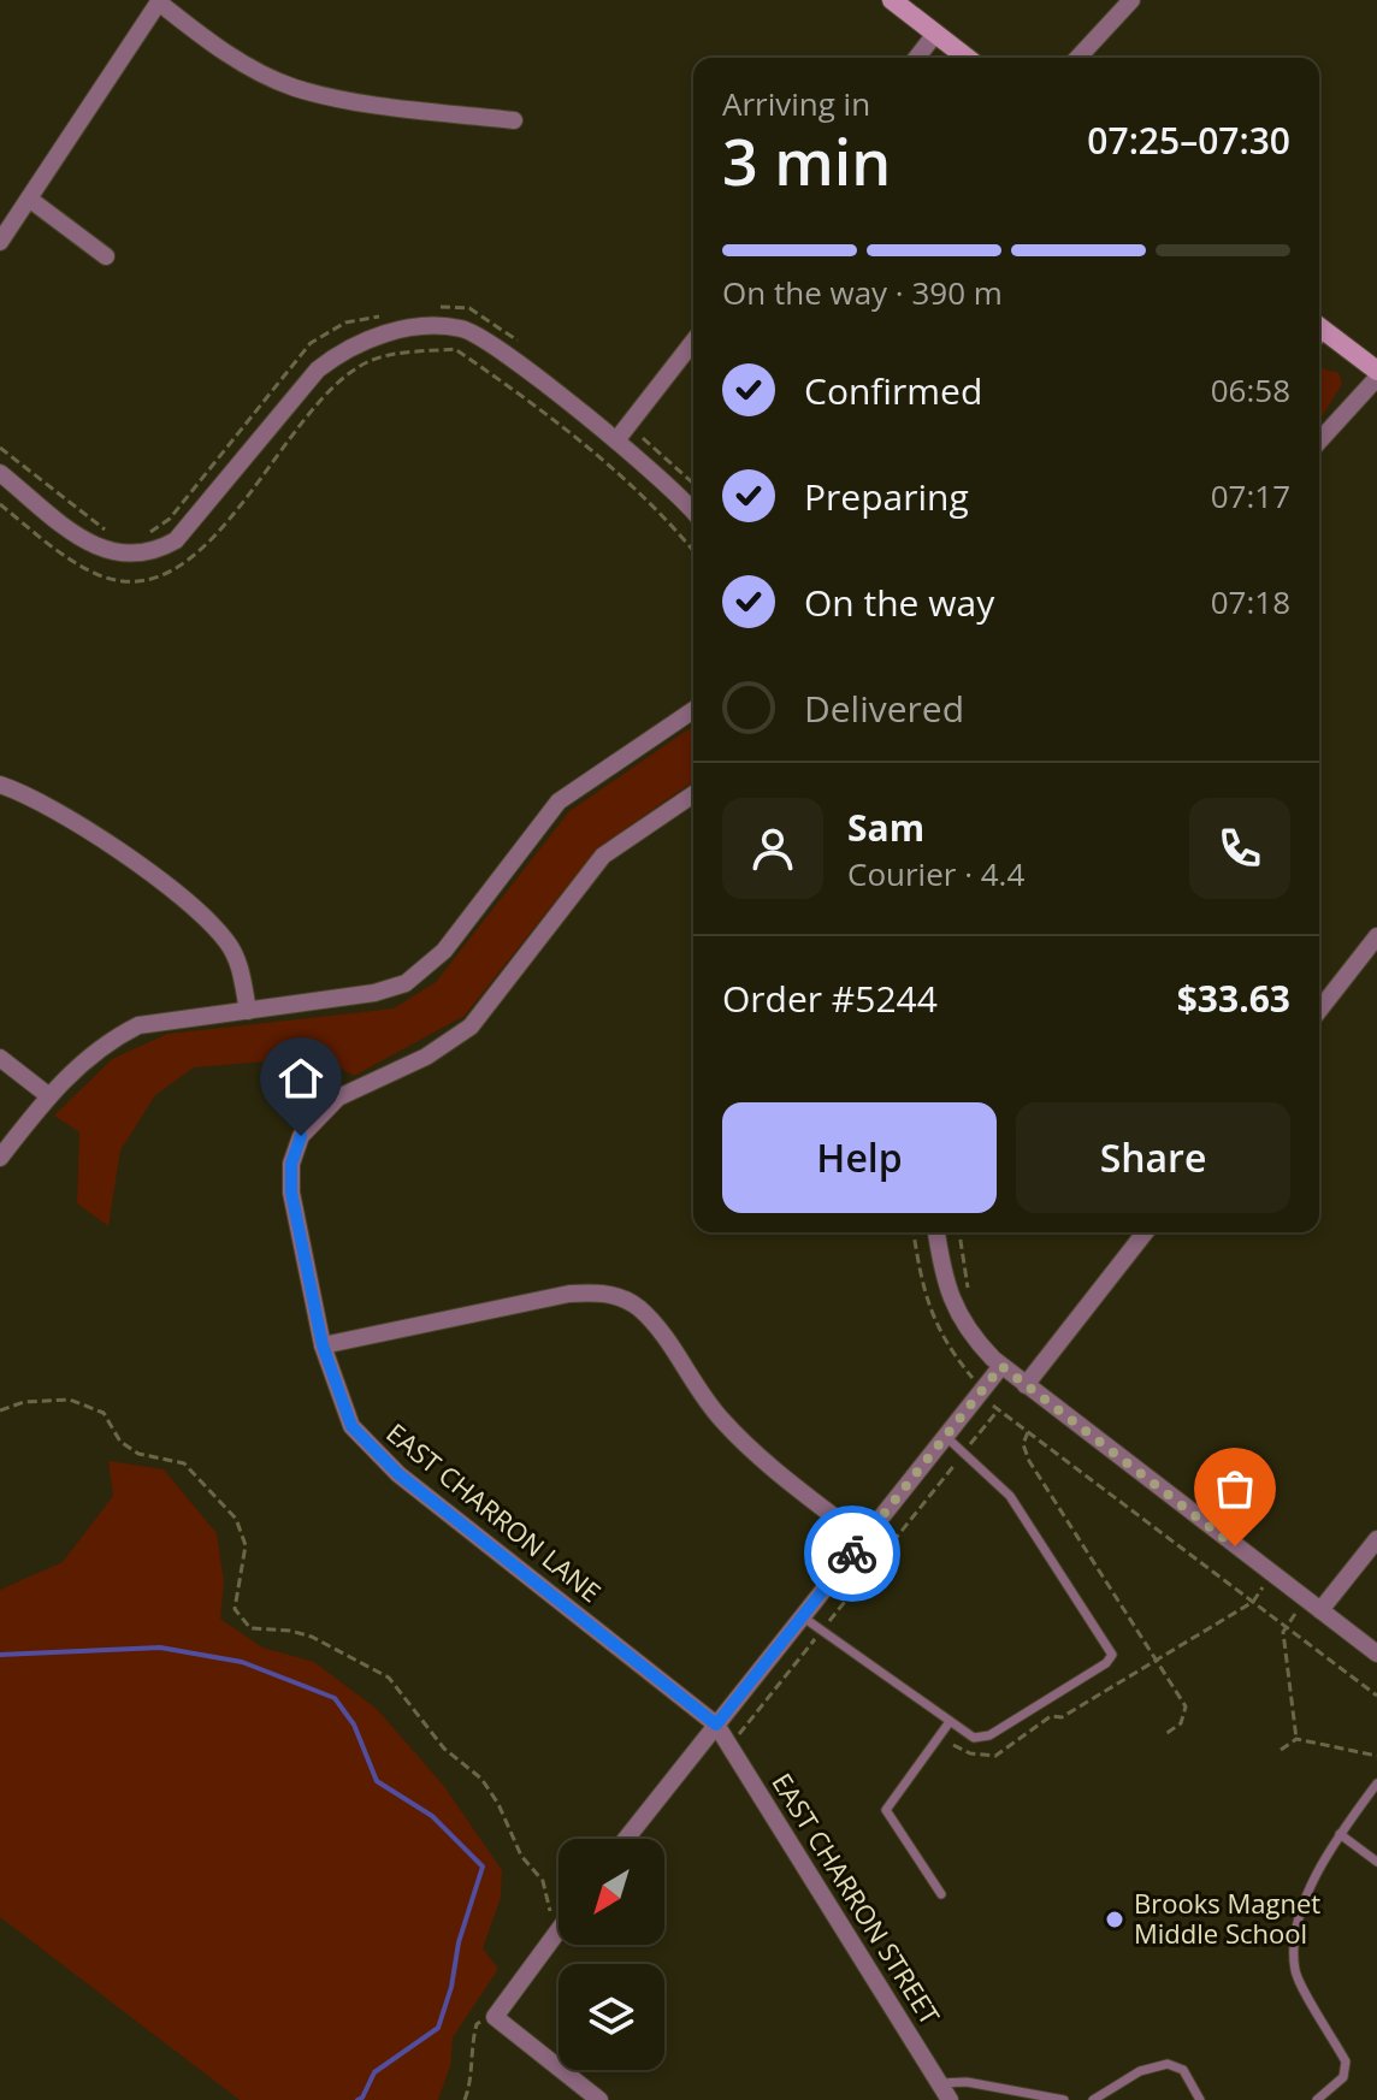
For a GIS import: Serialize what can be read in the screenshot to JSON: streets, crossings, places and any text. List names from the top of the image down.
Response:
{
  "streets": {
    "street": ["EAST CHARRON LANE", "EAST CHARRON STREET"]
  },
  "crossings": [
    ["EAST CHARRON LANE", "EAST CHARRON STREET"]
  ],
  "places": ["Brooks Magnet Middle School"],
  "north": "bottom left",
  "page": {
    "heading": ["3 min", "Arriving in", "07:25–07:30"],
    "panel": [
      "Sam",
      "Courier · 4.4",
      "Order #5244",
      "$33.63"
    ],
    "bar": "On the way · 390 m",
    "list": [
      ["Confirmed", "06:58"],
      ["Preparing", "07:17"],
      ["On the way", "07:18"],
      "Delivered"
    ],
    "buttons": ["Help", "Share"]
  }
}
